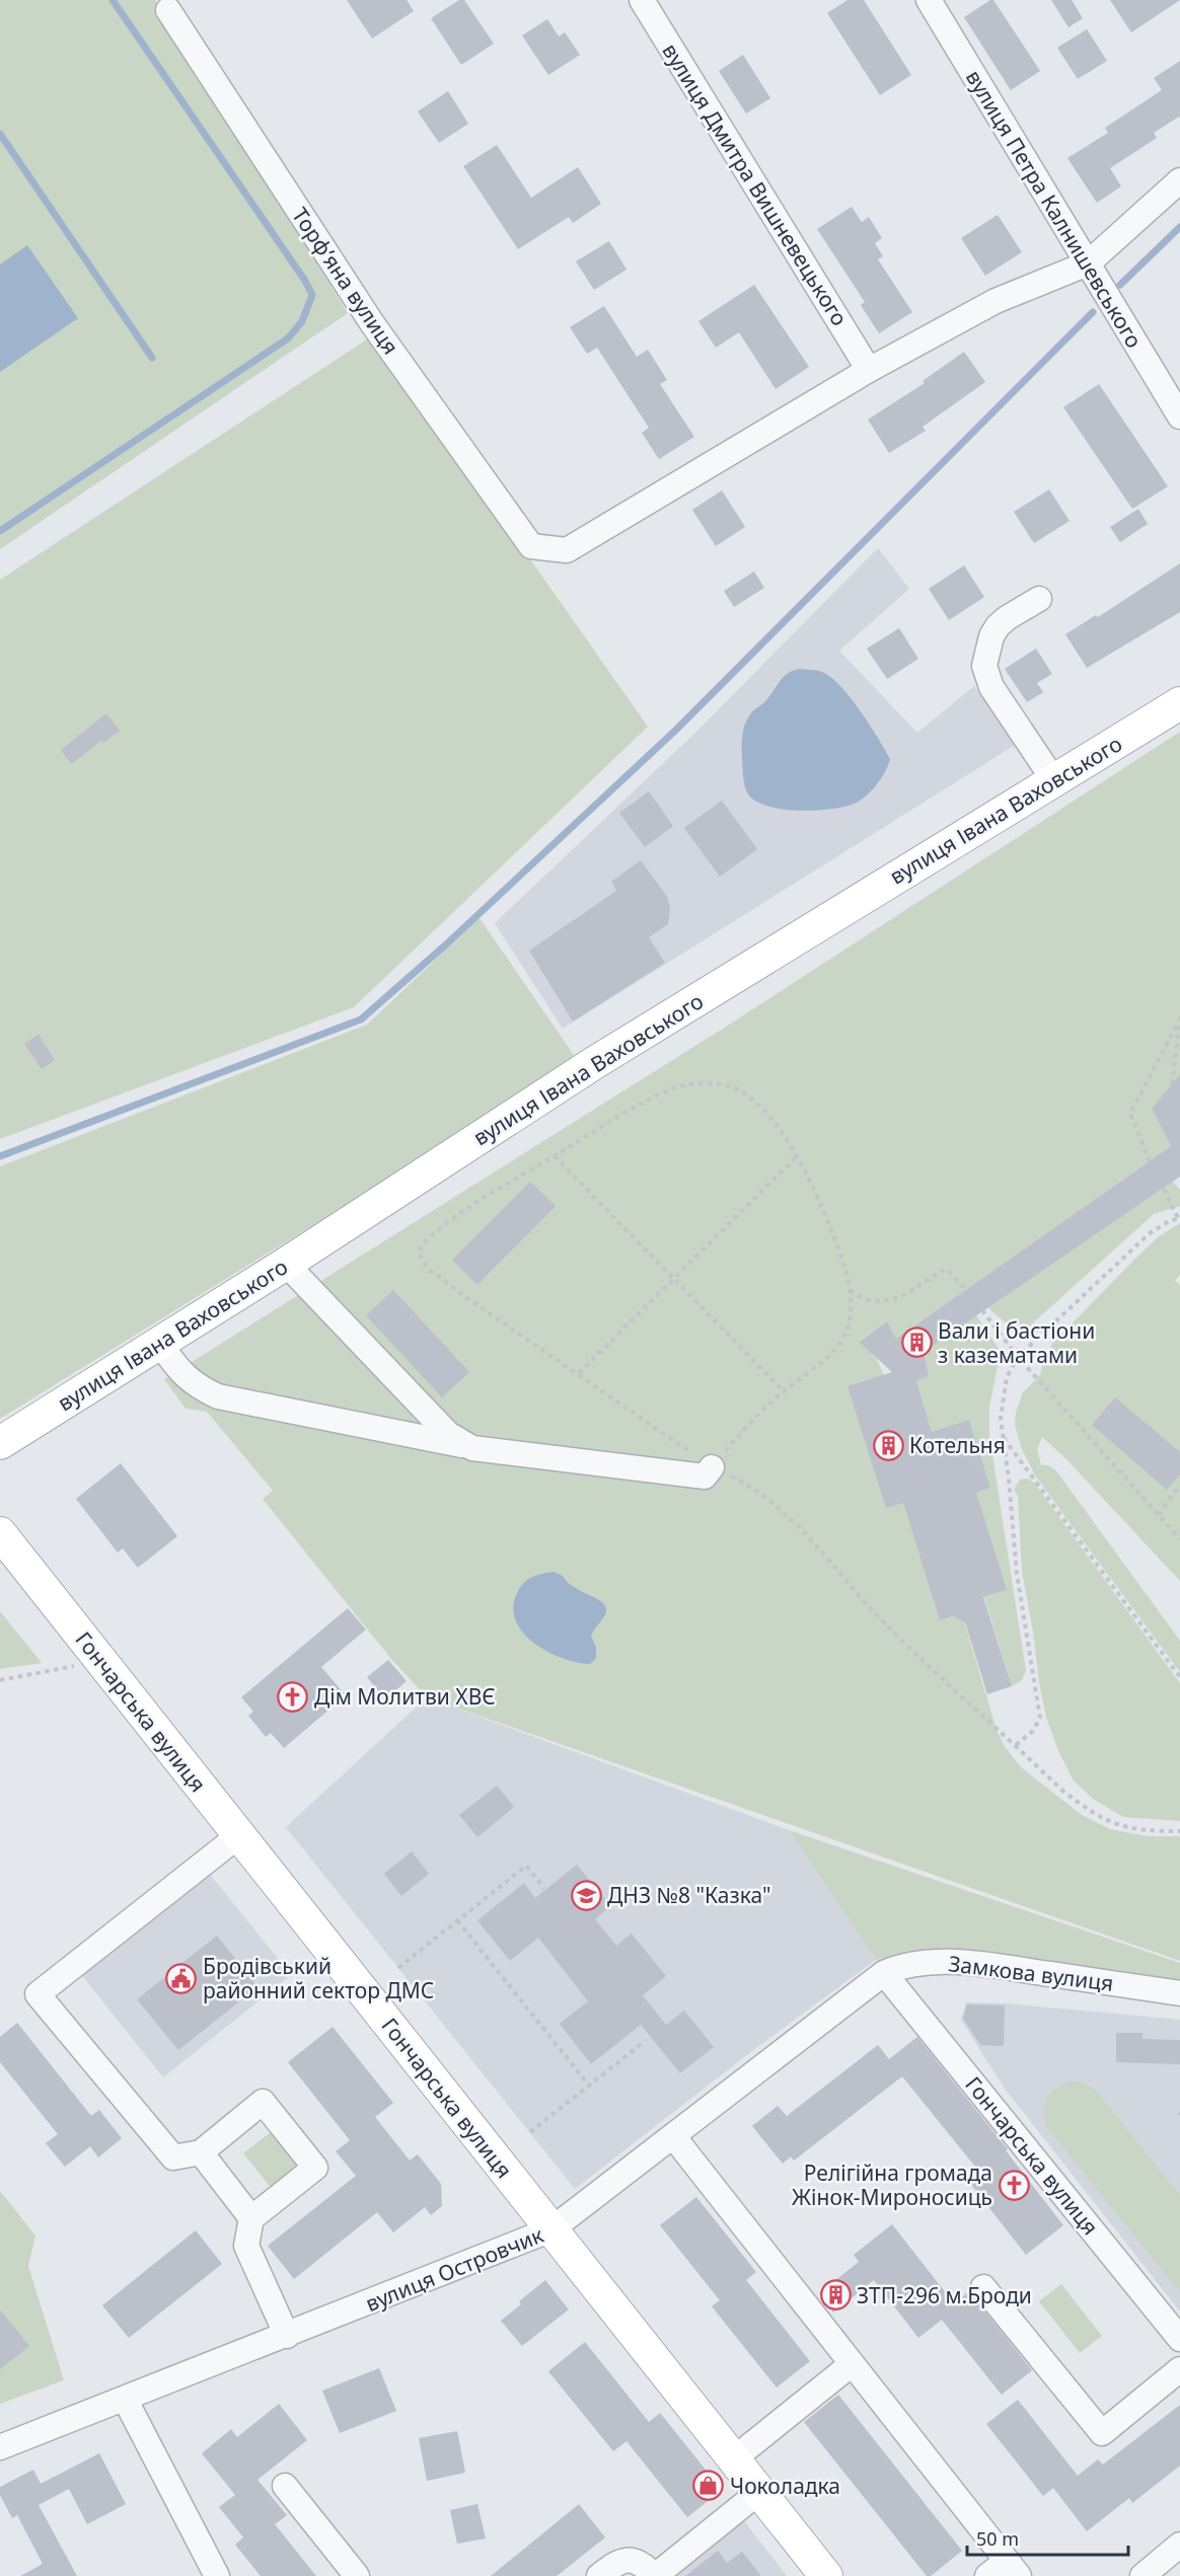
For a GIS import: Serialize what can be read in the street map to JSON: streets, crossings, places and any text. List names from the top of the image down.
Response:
{
  "streets": {
    "main road": ["вулиця Івана Ваховського", "Гончарська вулиця"],
    "street": [
      "вулиця Дмитра Вишневецького",
      "вулиця Петра Калнишевського",
      "Торфʼяна вулиця",
      "Замкова вулиця",
      "вулиця Островчик"
    ]
  },
  "crossings": [
    ["вулиця Дмитра Вишневецького", "Торфʼяна вулиця"],
    ["Гончарська вулиця", "Замкова вулиця"],
    ["Гончарська вулиця", "вулиця Островчик"],
    ["Замкова вулиця", "вулиця Островчик"]
  ],
  "places": {
    "building": ["Вали і бастіони з казематами", "Котельня", "ЗТП-296 м.Броди"],
    "church": ["Дім Молитви ХВЄ", "Релігійна громада Жінок-Мироносиць"],
    "school or university": ["ДНЗ №8 \"Казка\""],
    "public building": ["Бродівський районний сектор ДМС"],
    "shop": ["Чоколадка"]
  },
  "scale_bar": "50 m"
}
